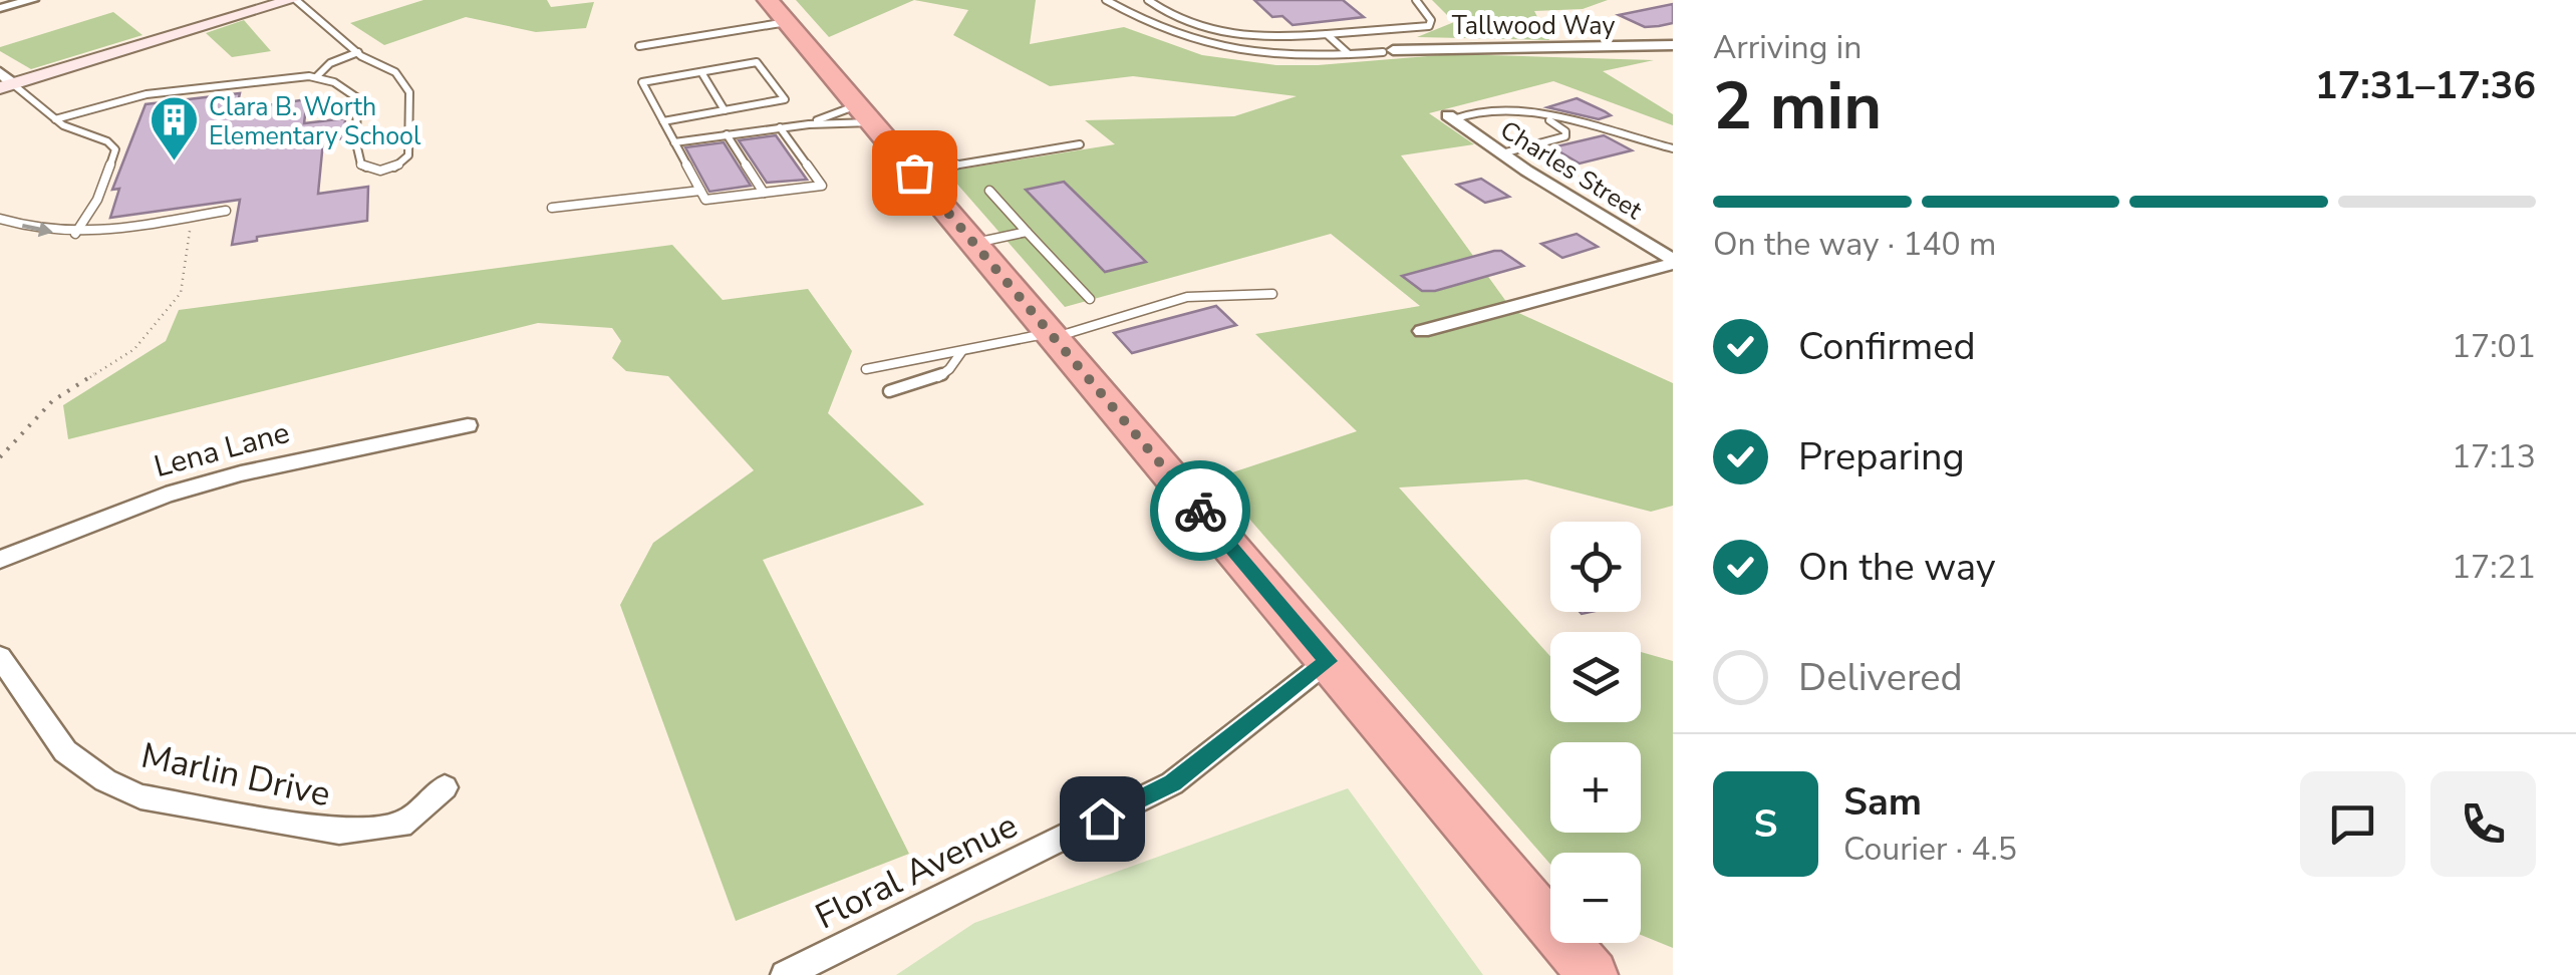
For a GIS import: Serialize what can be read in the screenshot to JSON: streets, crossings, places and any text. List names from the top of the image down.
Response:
{
  "streets": {
    "street": [
      "Tallwood Way",
      "Charles Street",
      "Lena Lane",
      "Marlin Drive",
      "Floral Avenue"
    ]
  },
  "places": {
    "building": ["Clara B. Worth Elementary School"]
  },
  "page": {
    "heading": ["2 min", "Arriving in", "17:31–17:36"],
    "panel": ["Sam", "Courier · 4.5"],
    "bar": "On the way · 140 m",
    "list": [
      ["Confirmed", "17:01"],
      ["Preparing", "17:13"],
      ["On the way", "17:21"],
      "Delivered"
    ],
    "map_buttons": ["+", "−"],
    "round": "S"
  }
}
